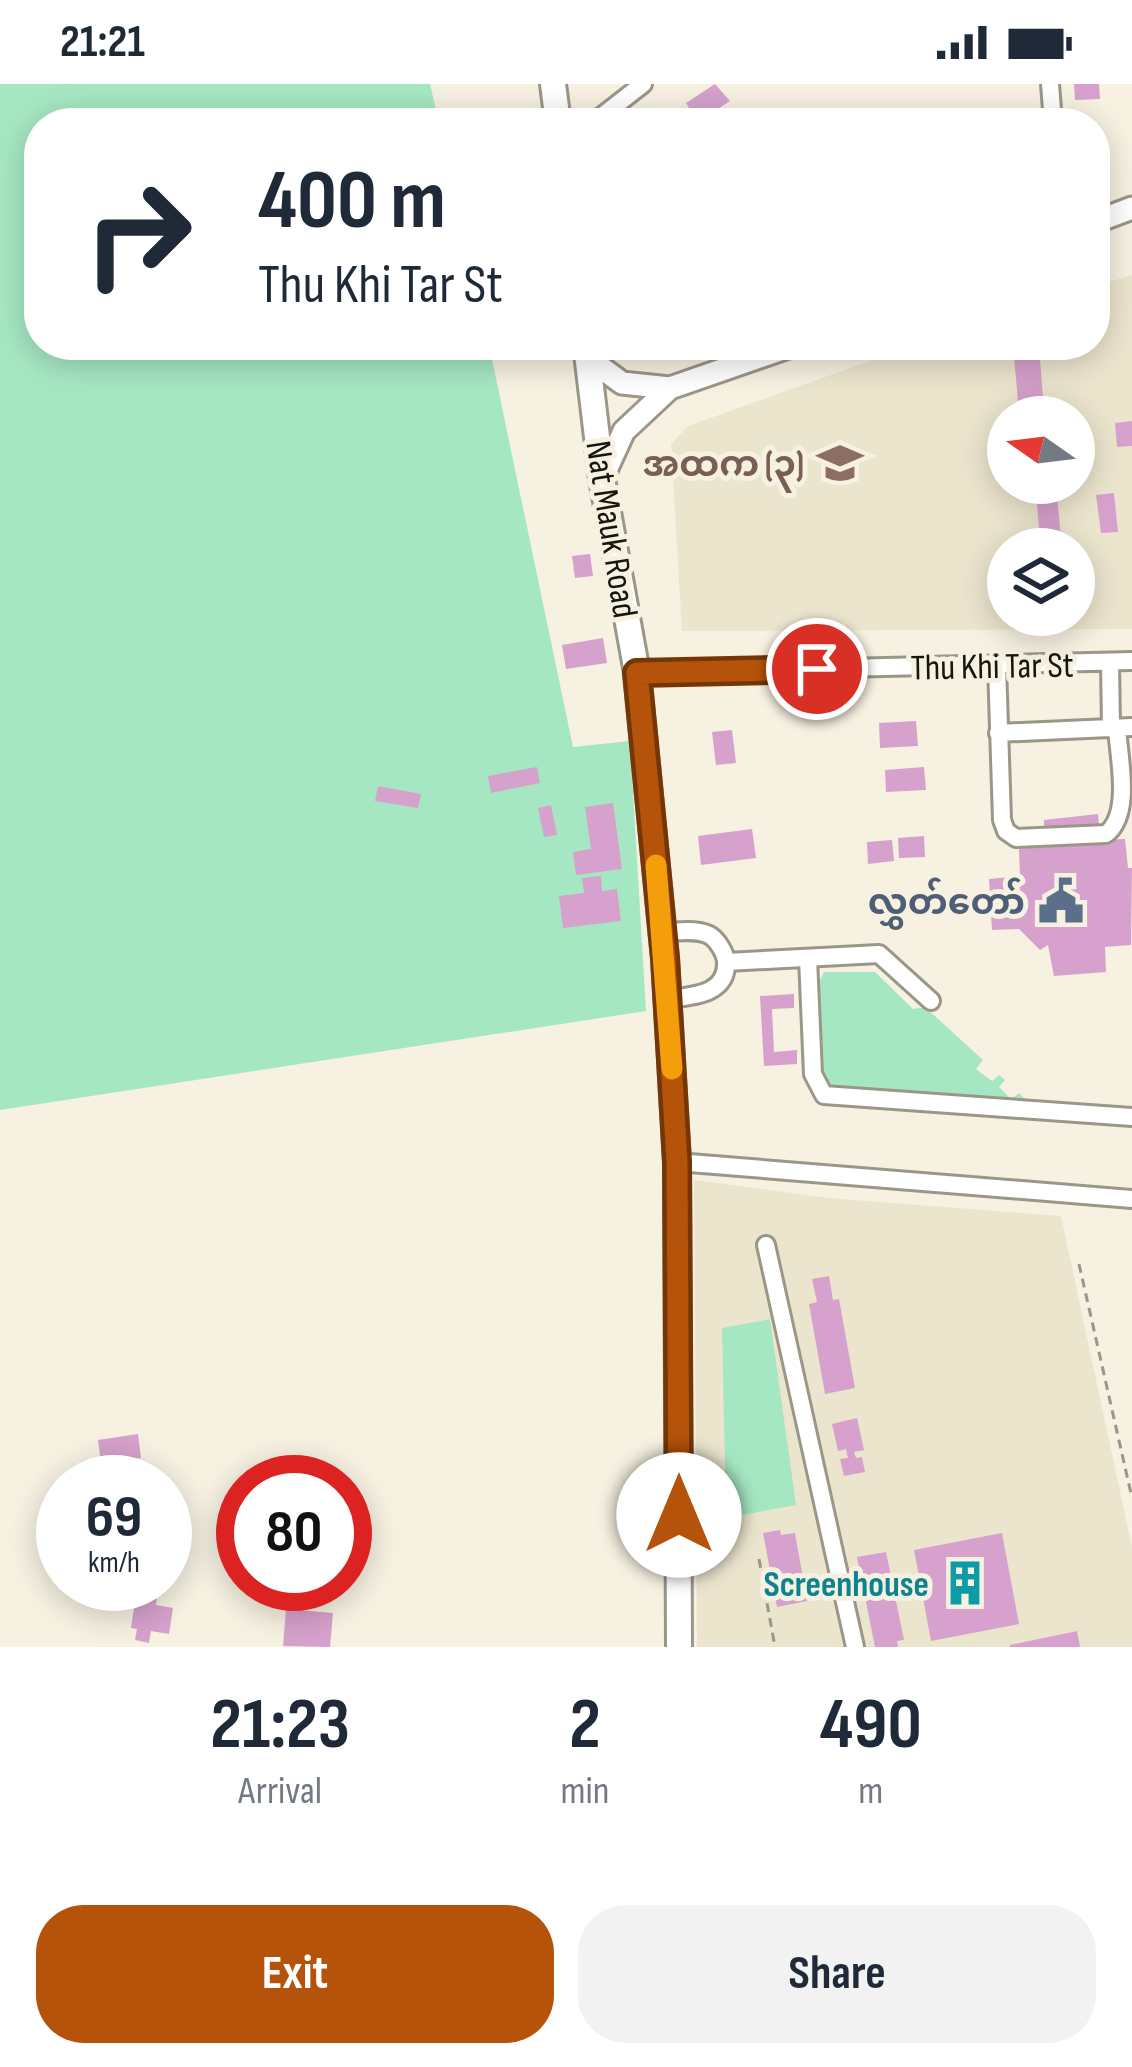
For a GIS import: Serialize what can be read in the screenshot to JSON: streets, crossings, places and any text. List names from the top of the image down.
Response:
{
  "streets": {
    "highway": ["Nat Mauk Road"],
    "street": ["Thu Khi Tar St"]
  },
  "crossings": [
    ["Nat Mauk Road", "Thu Khi Tar St"]
  ],
  "places": {
    "school or university": ["အထက (၃)"],
    "public building": ["လွှတ်တော်"],
    "building": ["Screenhouse"]
  },
  "north": "left",
  "page": {
    "status": "21:21",
    "turn": ["400 m", "Thu Khi Tar St"],
    "speed": "69 km/h",
    "limit": "80",
    "eta": [
      "21:23",
      "Arrival",
      "2",
      "min",
      "490",
      "m"
    ],
    "buttons": ["Exit", "Share"]
  }
}
